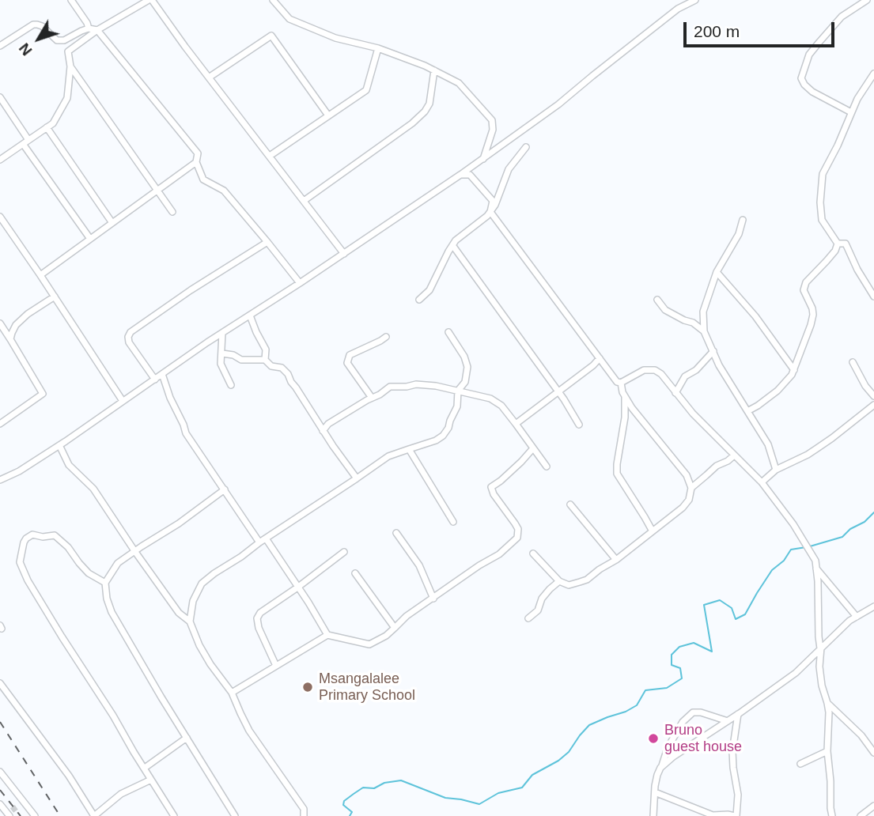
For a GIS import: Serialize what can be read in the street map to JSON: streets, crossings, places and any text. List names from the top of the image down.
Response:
{
  "places": ["Msangalalee Primary School", "Bruno guest house"],
  "scale_bar": "200 m",
  "north": "bottom left"
}
